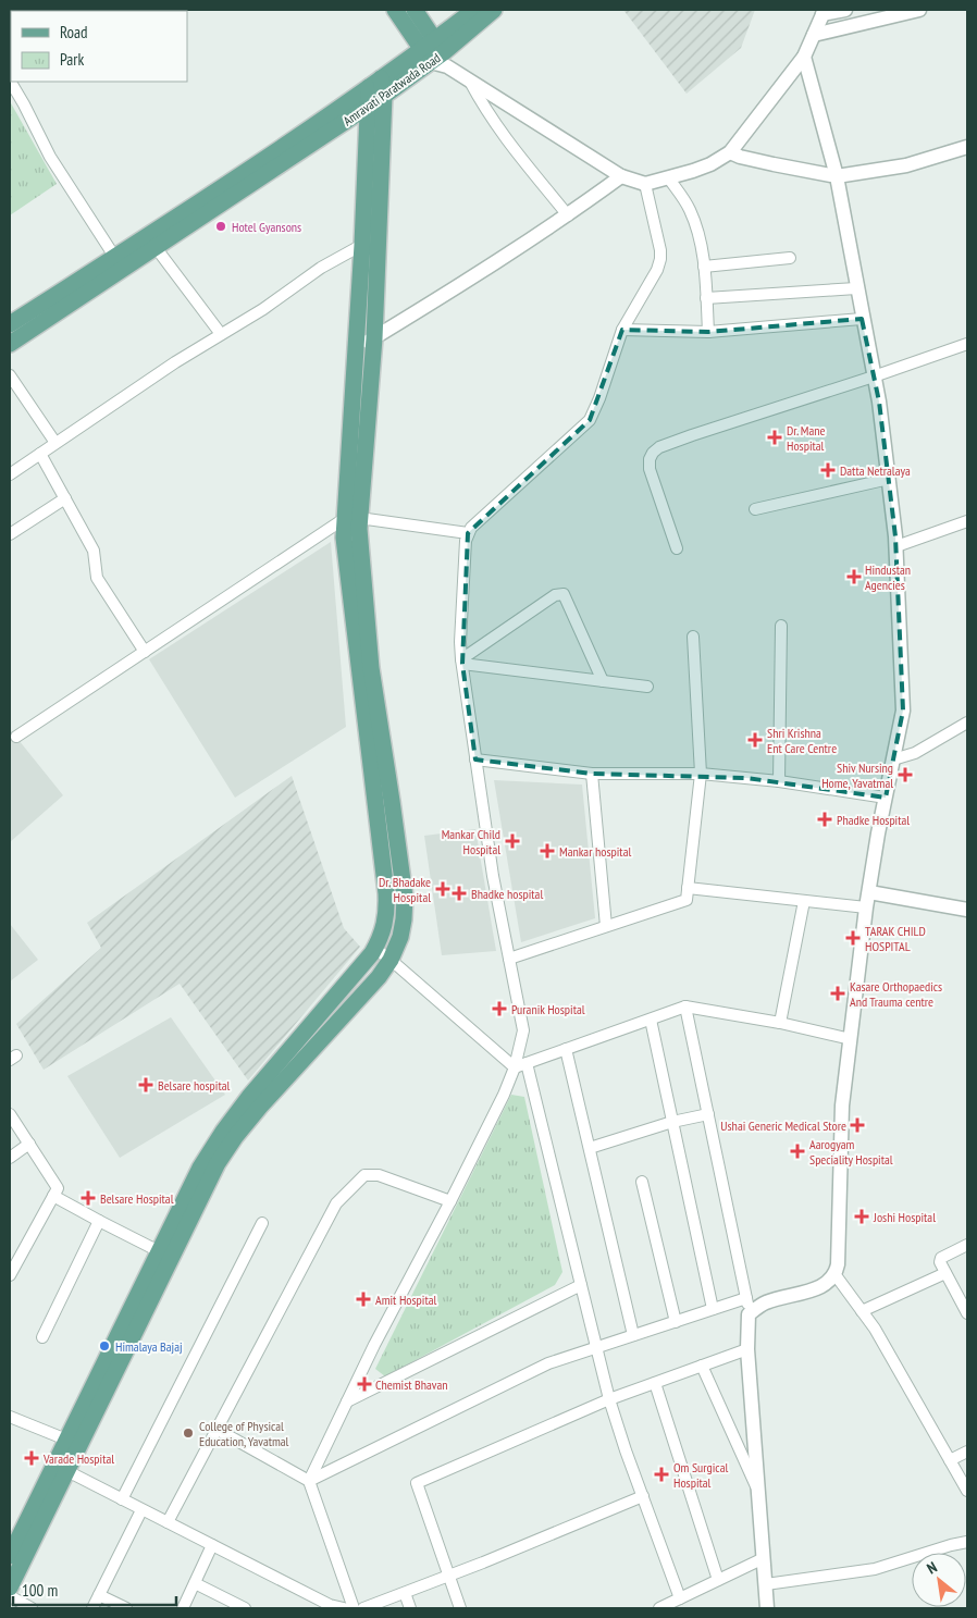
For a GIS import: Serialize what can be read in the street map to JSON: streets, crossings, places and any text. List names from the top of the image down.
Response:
{
  "streets": {
    "main road": ["Amravati Paratwada Road"]
  },
  "places": {
    "other": ["Hotel Gyansons", "Himalaya Bajaj", "College of Physical Education, Yavatmal"],
    "health": [
      "Dr. Mane Hospital",
      "Datta Netralaya",
      "Hindustan Agencies",
      "Shri Krishna Ent Care Centre",
      "Shiv Nursing Home, Yavatmal",
      "Phadke Hospital",
      "Mankar Child Hospital",
      "Mankar hospital",
      "Dr. Bhadake Hospital",
      "Bhadke hospital",
      "TARAK CHILD HOSPITAL",
      "Kasare Orthopaedics And Trauma centre",
      "Puranik Hospital",
      "Belsare hospital",
      "Ushai Generic Medical Store",
      "Aarogyam Speciality Hospital",
      "Belsare Hospital",
      "Joshi Hospital",
      "Amit Hospital",
      "Chemist Bhavan",
      "Varade Hospital",
      "Om Surgical Hospital"
    ]
  },
  "legend": ["Road", "Park"],
  "scale_bar": "100 m",
  "north": "top left"
}
